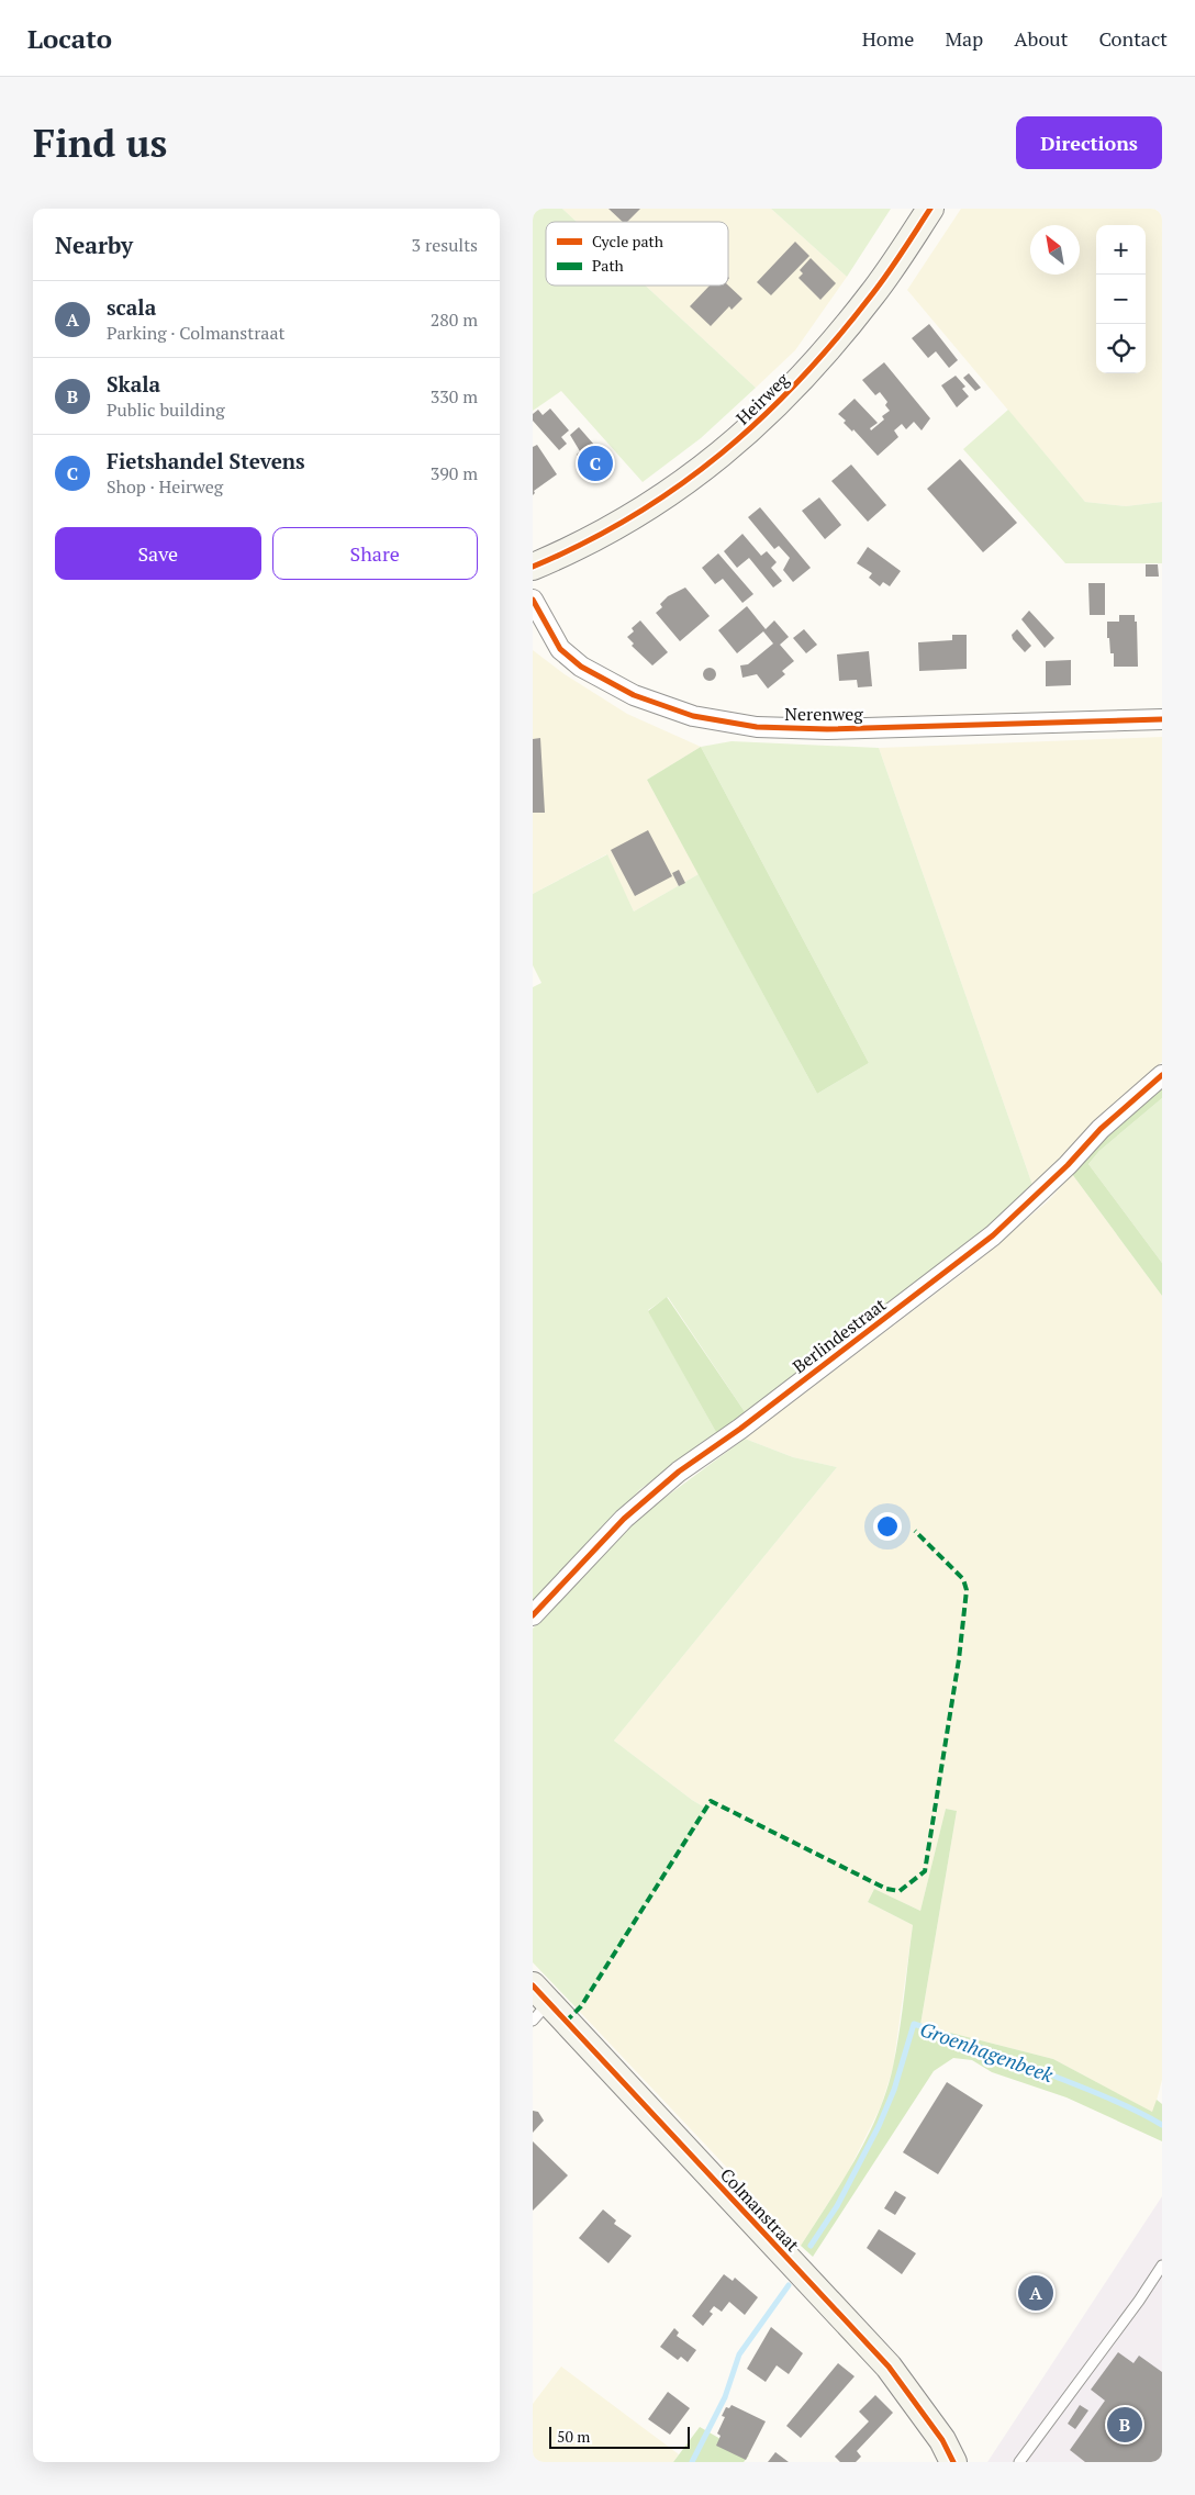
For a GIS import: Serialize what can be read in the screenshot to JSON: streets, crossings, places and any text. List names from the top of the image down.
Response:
{
  "streets": {
    "main road": ["Heirweg", "Colmanstraat"],
    "street": ["Nerenweg", "Berlindestraat"]
  },
  "water": ["Groenhagenbeek"],
  "legend": ["Cycle path", "Path"],
  "scale_bar": "50 m",
  "north": "top left",
  "page": {
    "header": "Locato",
    "nav": [
      "Home",
      "Map",
      "About",
      "Contact"
    ],
    "buttons": [
      "Directions",
      ["Save", "Share"]
    ],
    "title": "Find us",
    "heading": ["Nearby", "3 results"],
    "map_buttons": ["+", "−"],
    "list": [
      {
        "mark": "A",
        "name": "scala",
        "note": "Parking · Colmanstraat",
        "value": "280 m"
      },
      {
        "mark": "B",
        "name": "Skala",
        "note": "Public building",
        "value": "330 m"
      },
      {
        "mark": "C",
        "name": "Fietshandel Stevens",
        "note": "Shop · Heirweg",
        "value": "390 m"
      }
    ],
    "pins": ["C", "A", "B"],
    "scale": "50 m"
  }
}
